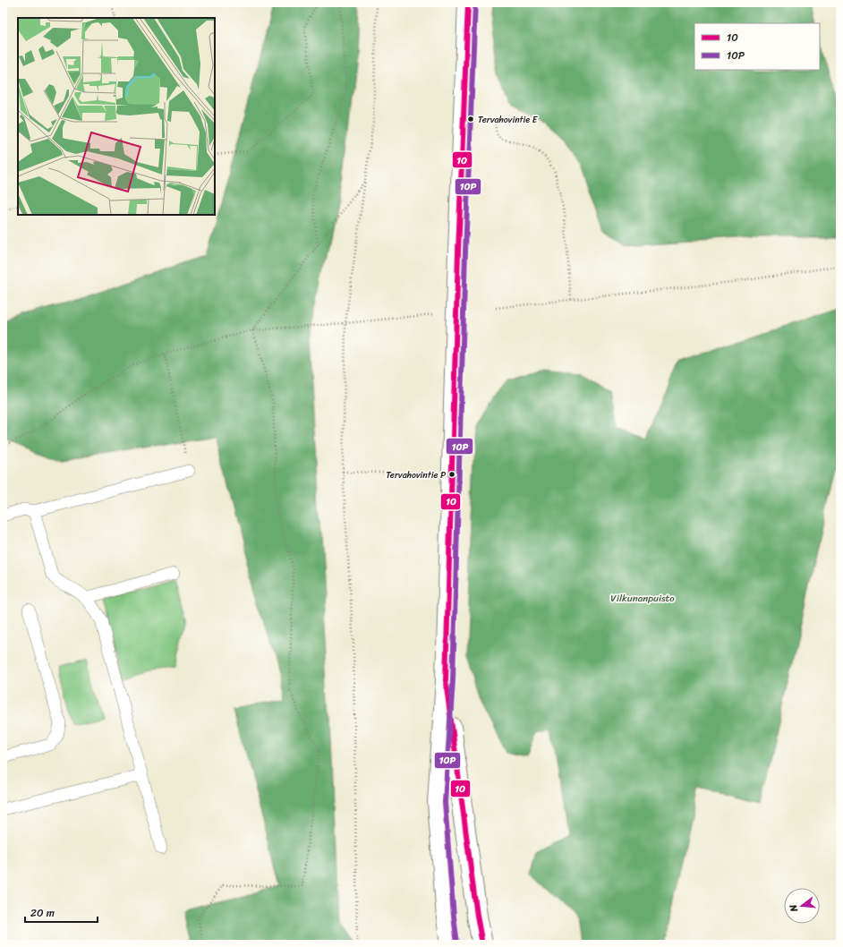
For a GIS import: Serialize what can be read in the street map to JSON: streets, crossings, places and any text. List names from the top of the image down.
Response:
{
  "parks": ["Vilkunanpuisto"],
  "places": ["Tervahovintie E", "Tervahovintie P"],
  "lines": ["transit line 10", "transit line 10P"],
  "legend": ["10", "10P"],
  "scale_bar": "20 m",
  "north": "left"
}
